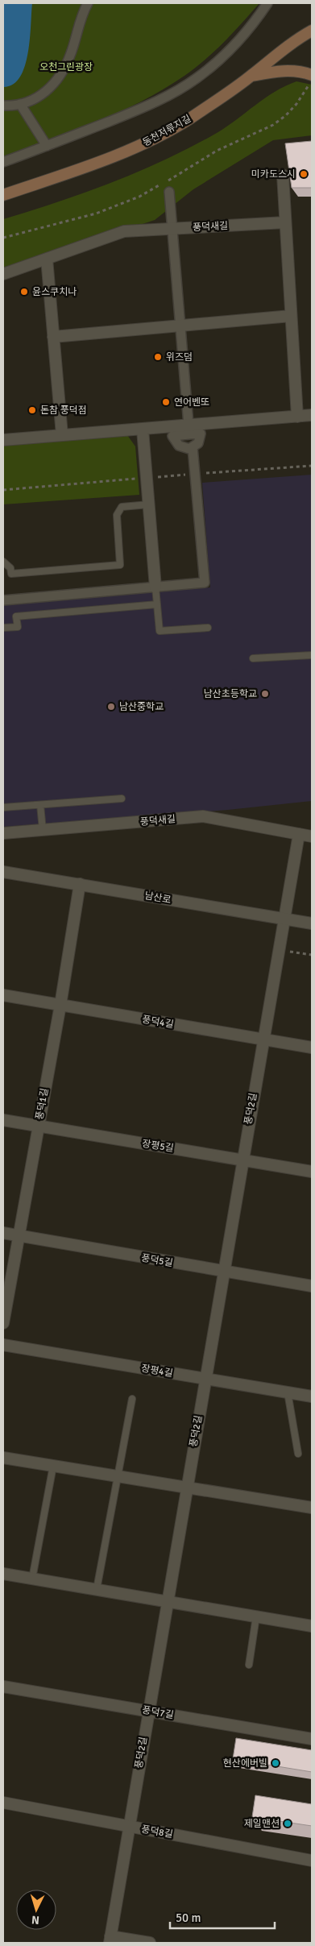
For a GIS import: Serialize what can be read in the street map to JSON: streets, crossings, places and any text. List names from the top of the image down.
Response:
{
  "streets": {
    "main road": ["동천저류지길"],
    "street": [
      "풍덕새길",
      "남산로",
      "풍덕4길",
      "풍덕1길",
      "풍덕2길",
      "장평5길",
      "풍덕5길",
      "장평4길",
      "풍덕7길",
      "풍덕8길"
    ]
  },
  "crossings": [
    ["풍덕새길", "풍덕2길"],
    ["남산로", "풍덕1길"],
    ["남산로", "풍덕2길"],
    ["풍덕4길", "풍덕1길"],
    ["풍덕4길", "풍덕2길"],
    ["풍덕1길", "장평5길"],
    ["풍덕1길", "풍덕5길"],
    ["풍덕2길", "장평5길"],
    ["풍덕2길", "풍덕5길"],
    ["풍덕2길", "장평4길"],
    ["풍덕2길", "풍덕7길"],
    ["풍덕2길", "풍덕8길"]
  ],
  "parks": ["오천그린광장"],
  "places": [
    "미카도스시",
    "윤스쿠치나",
    "위즈덤",
    "연어벤또",
    "돈참 풍덕점",
    "남산초등학교",
    "남산중학교",
    "현산에버빌",
    "제일맨션"
  ],
  "scale_bar": "50 m",
  "north": "bottom"
}
